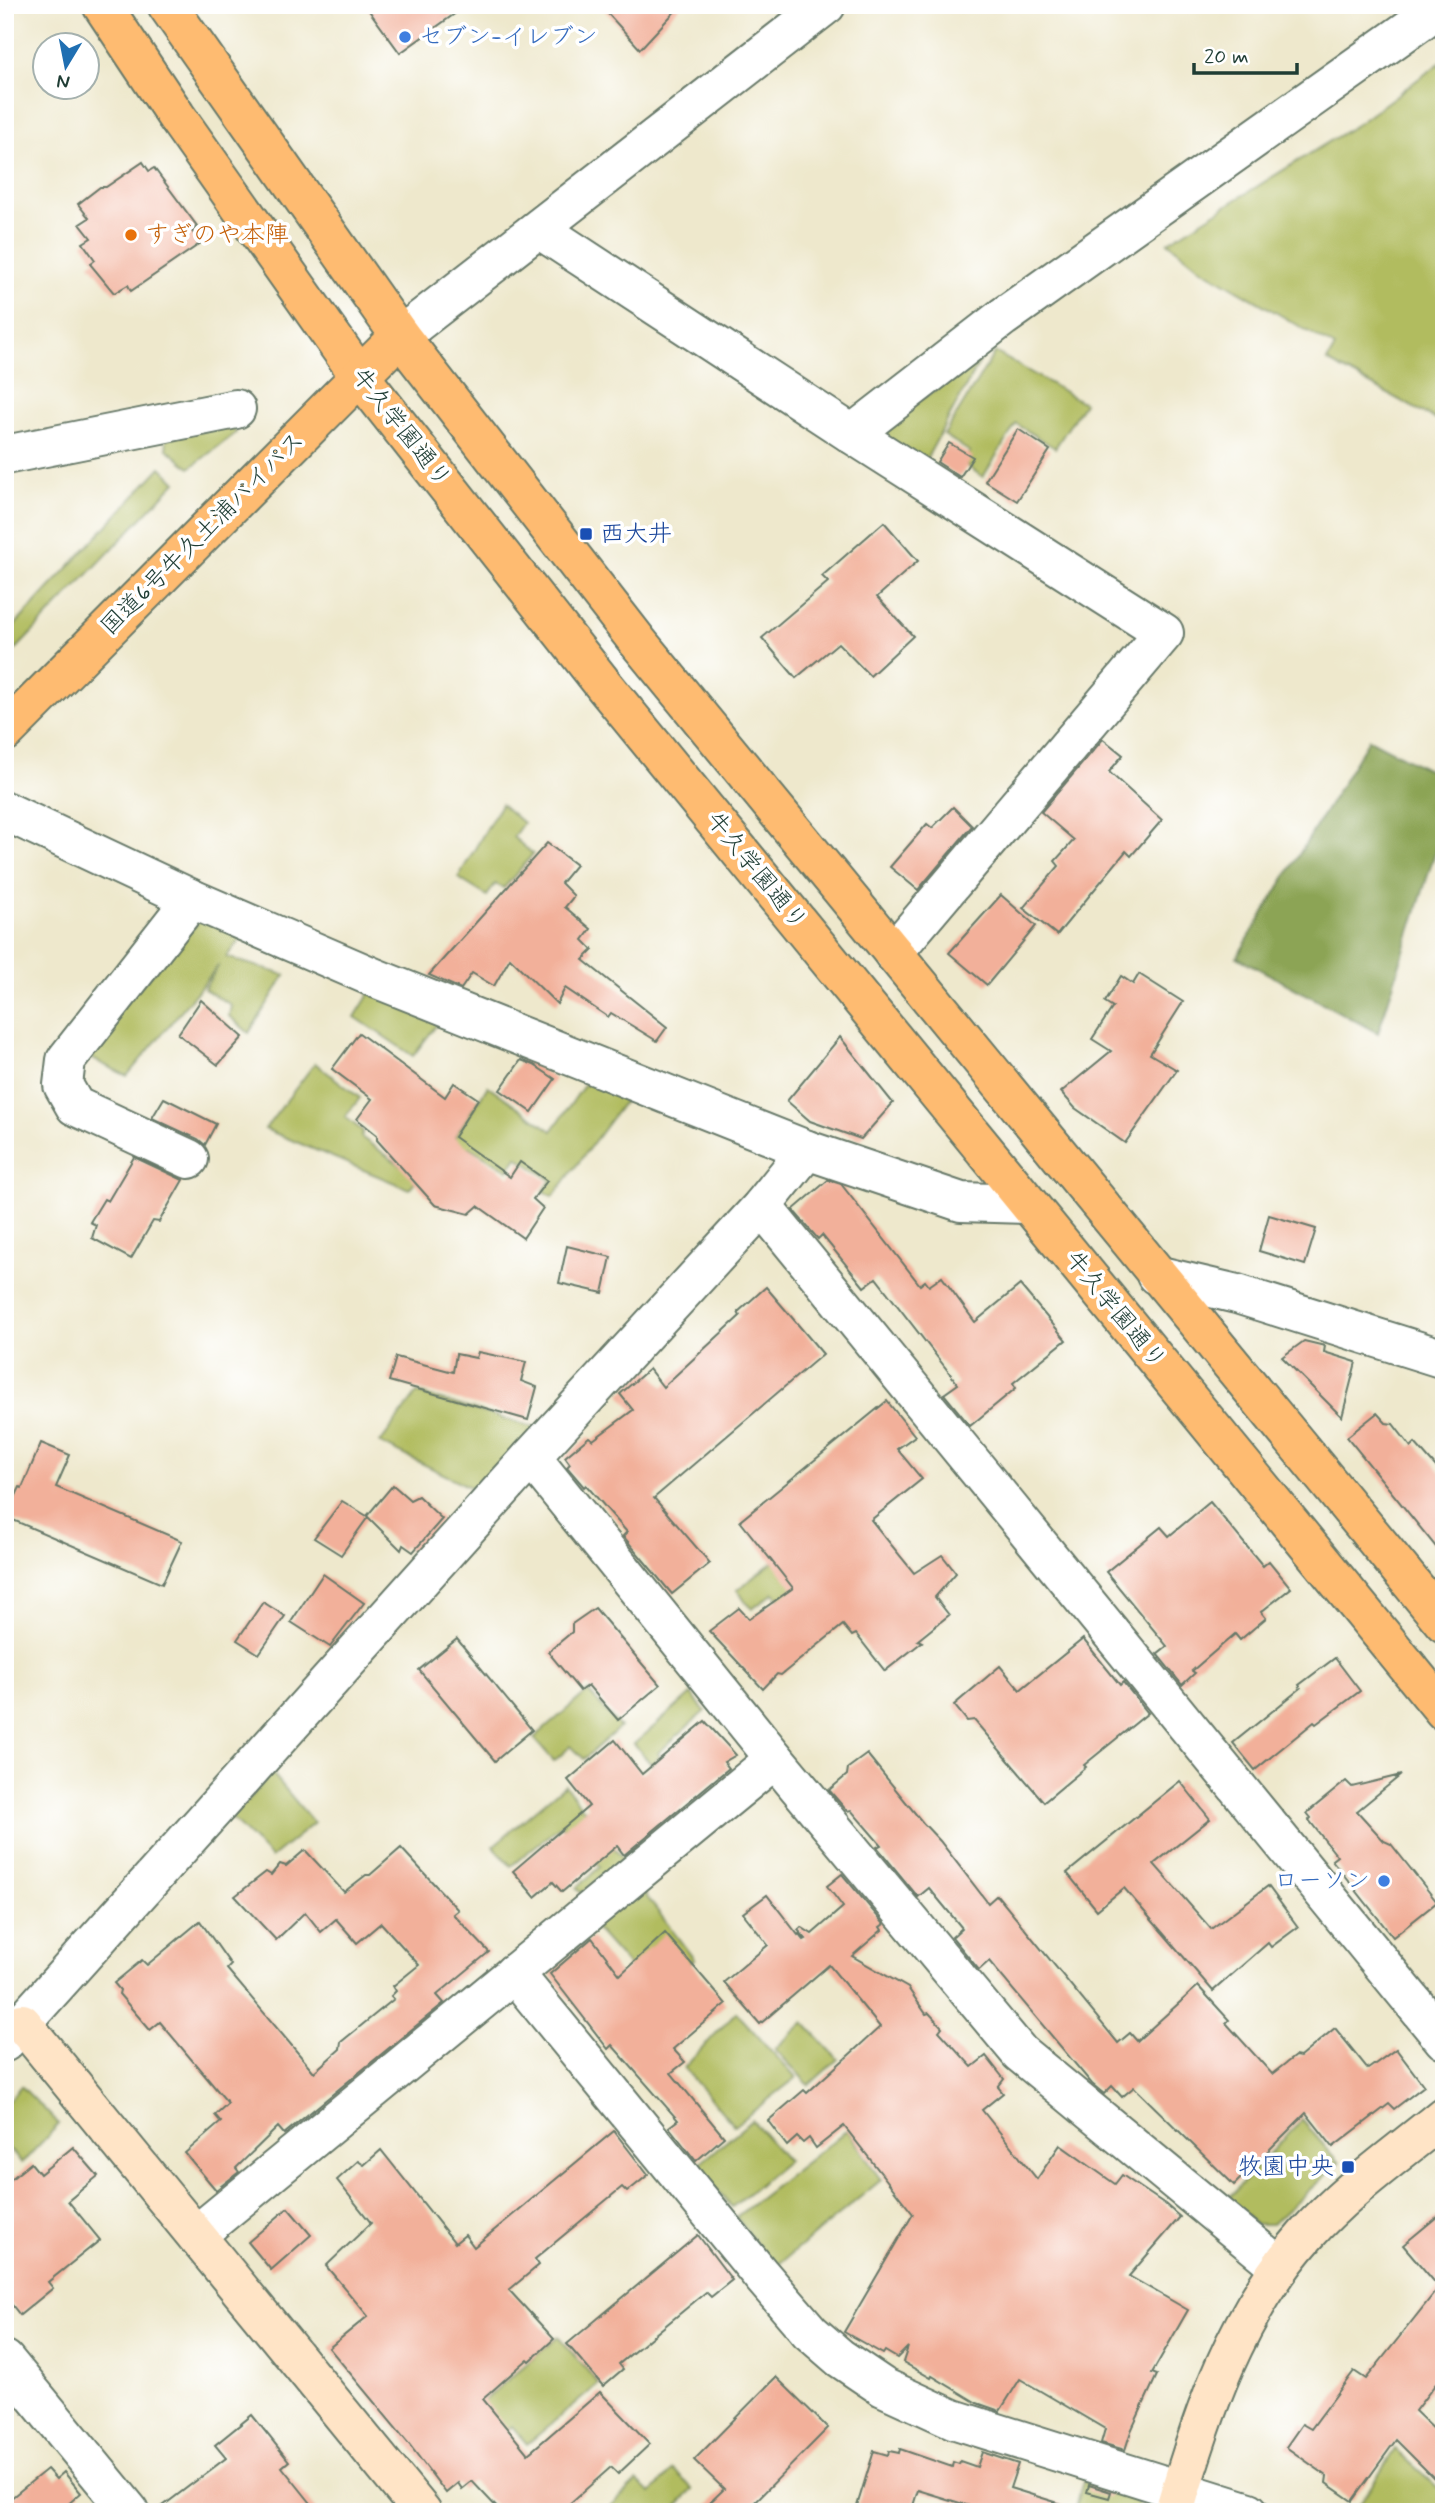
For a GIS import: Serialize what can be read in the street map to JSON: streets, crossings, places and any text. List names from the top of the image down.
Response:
{
  "streets": {
    "highway": ["牛久学園通り", "国道6号牛久土浦バイパス"]
  },
  "crossings": [
    ["牛久学園通り", "国道6号牛久土浦バイパス"]
  ],
  "places": {
    "other": ["セブン-イレブン", "すぎのや本陣", "ローソン"],
    "transit": ["西大井", "牧園中央"]
  },
  "scale_bar": "20 m",
  "north": "bottom"
}
